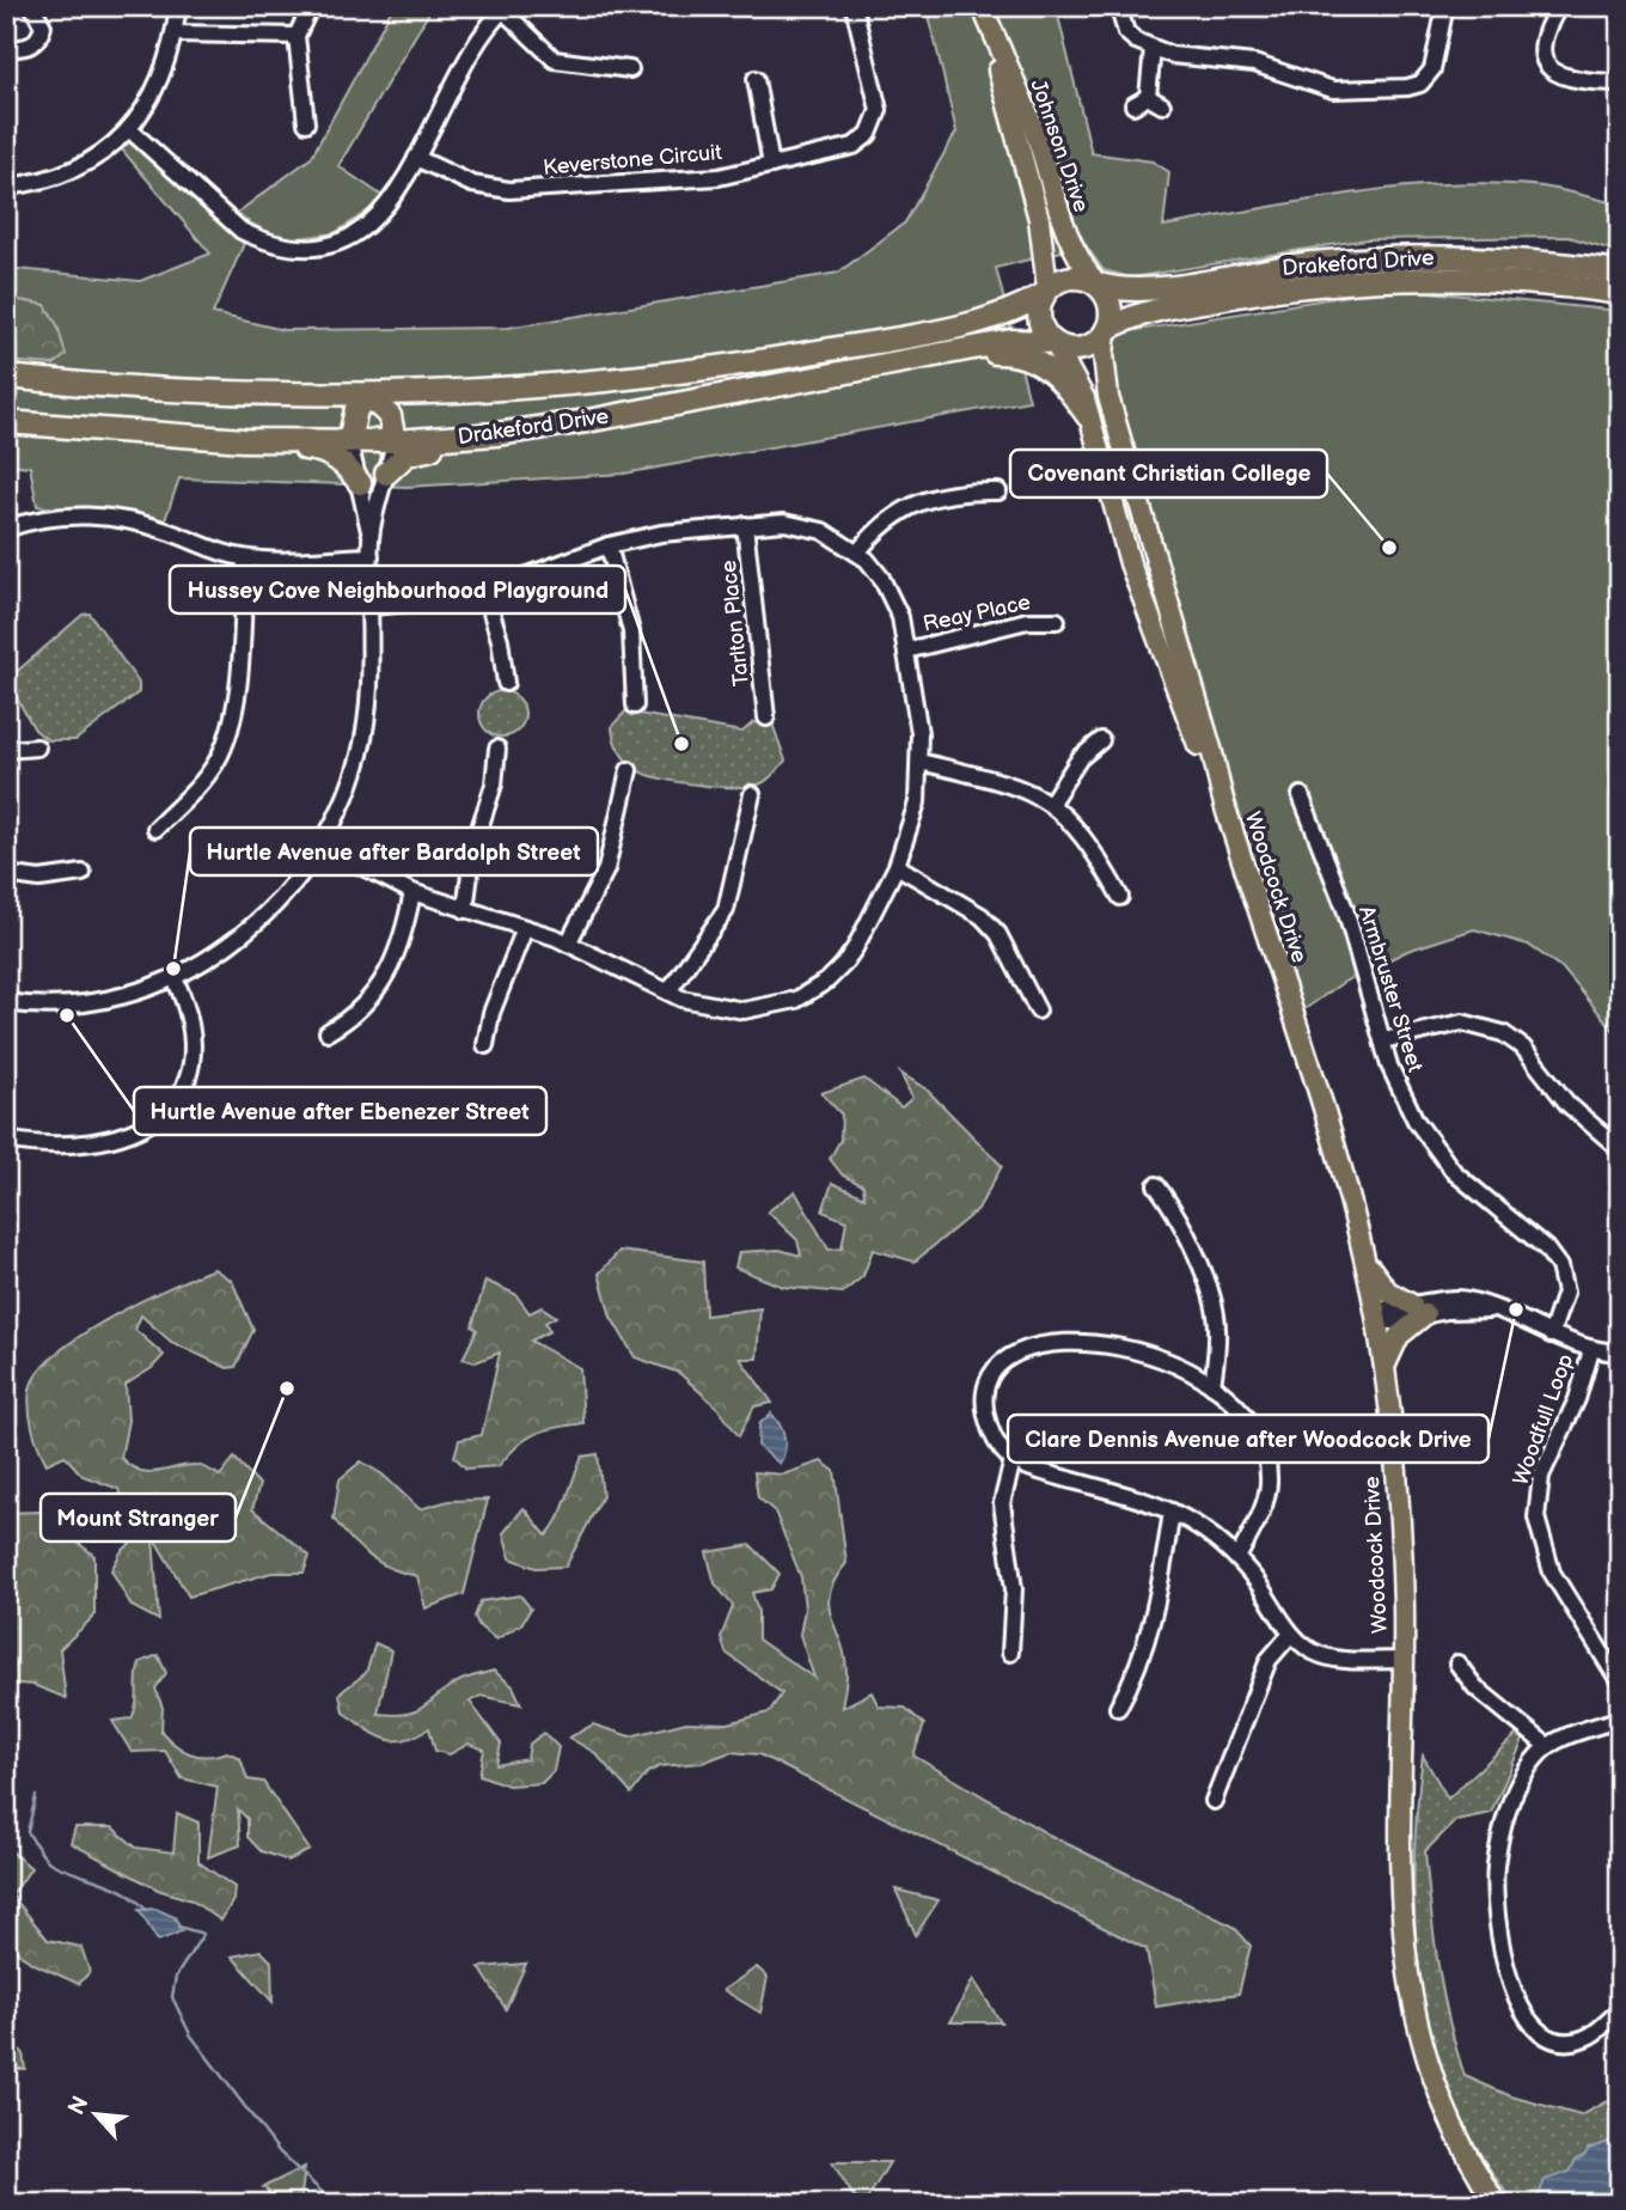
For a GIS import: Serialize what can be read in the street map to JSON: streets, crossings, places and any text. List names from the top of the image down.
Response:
{
  "streets": {
    "highway": ["Drakeford Drive"],
    "main road": ["Johnson Drive", "Woodcock Drive"],
    "street": [
      "Keverstone Circuit",
      "Reay Place",
      "Tarlton Place",
      "Armbruster Street",
      "Woodfull Loop"
    ]
  },
  "crossings": [
    ["Johnson Drive", "Drakeford Drive"],
    ["Johnson Drive", "Woodcock Drive"],
    ["Drakeford Drive", "Woodcock Drive"]
  ],
  "places": [
    "Covenant Christian College",
    "Hussey Cove Neighbourhood Playground",
    "Hurtle Avenue after Bardolph Street",
    "Hurtle Avenue after Ebenezer Street",
    "Clare Dennis Avenue after Woodcock Drive",
    "Mount Stranger"
  ],
  "north": "top left"
}
